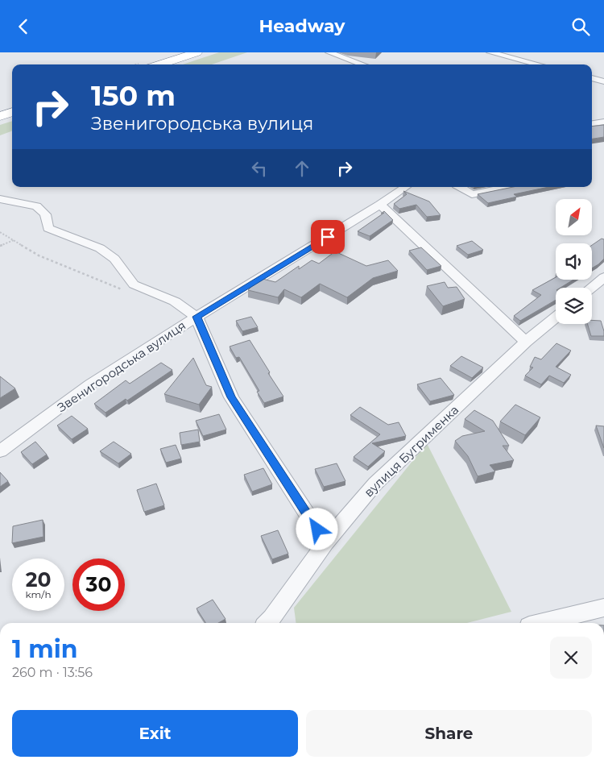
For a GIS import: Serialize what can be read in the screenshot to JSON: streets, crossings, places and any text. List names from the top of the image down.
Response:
{
  "streets": {
    "street": ["Звенигородська вулиця", "вулиця Бугрименка"]
  },
  "north": "top right",
  "page": {
    "header": "Headway",
    "turn": ["150 m", "Звенигородська вулиця"],
    "speed": "20 km/h",
    "limit": "30",
    "heading": ["1 min", "260 m · 13:56"],
    "buttons": ["Exit", "Share"]
  }
}
